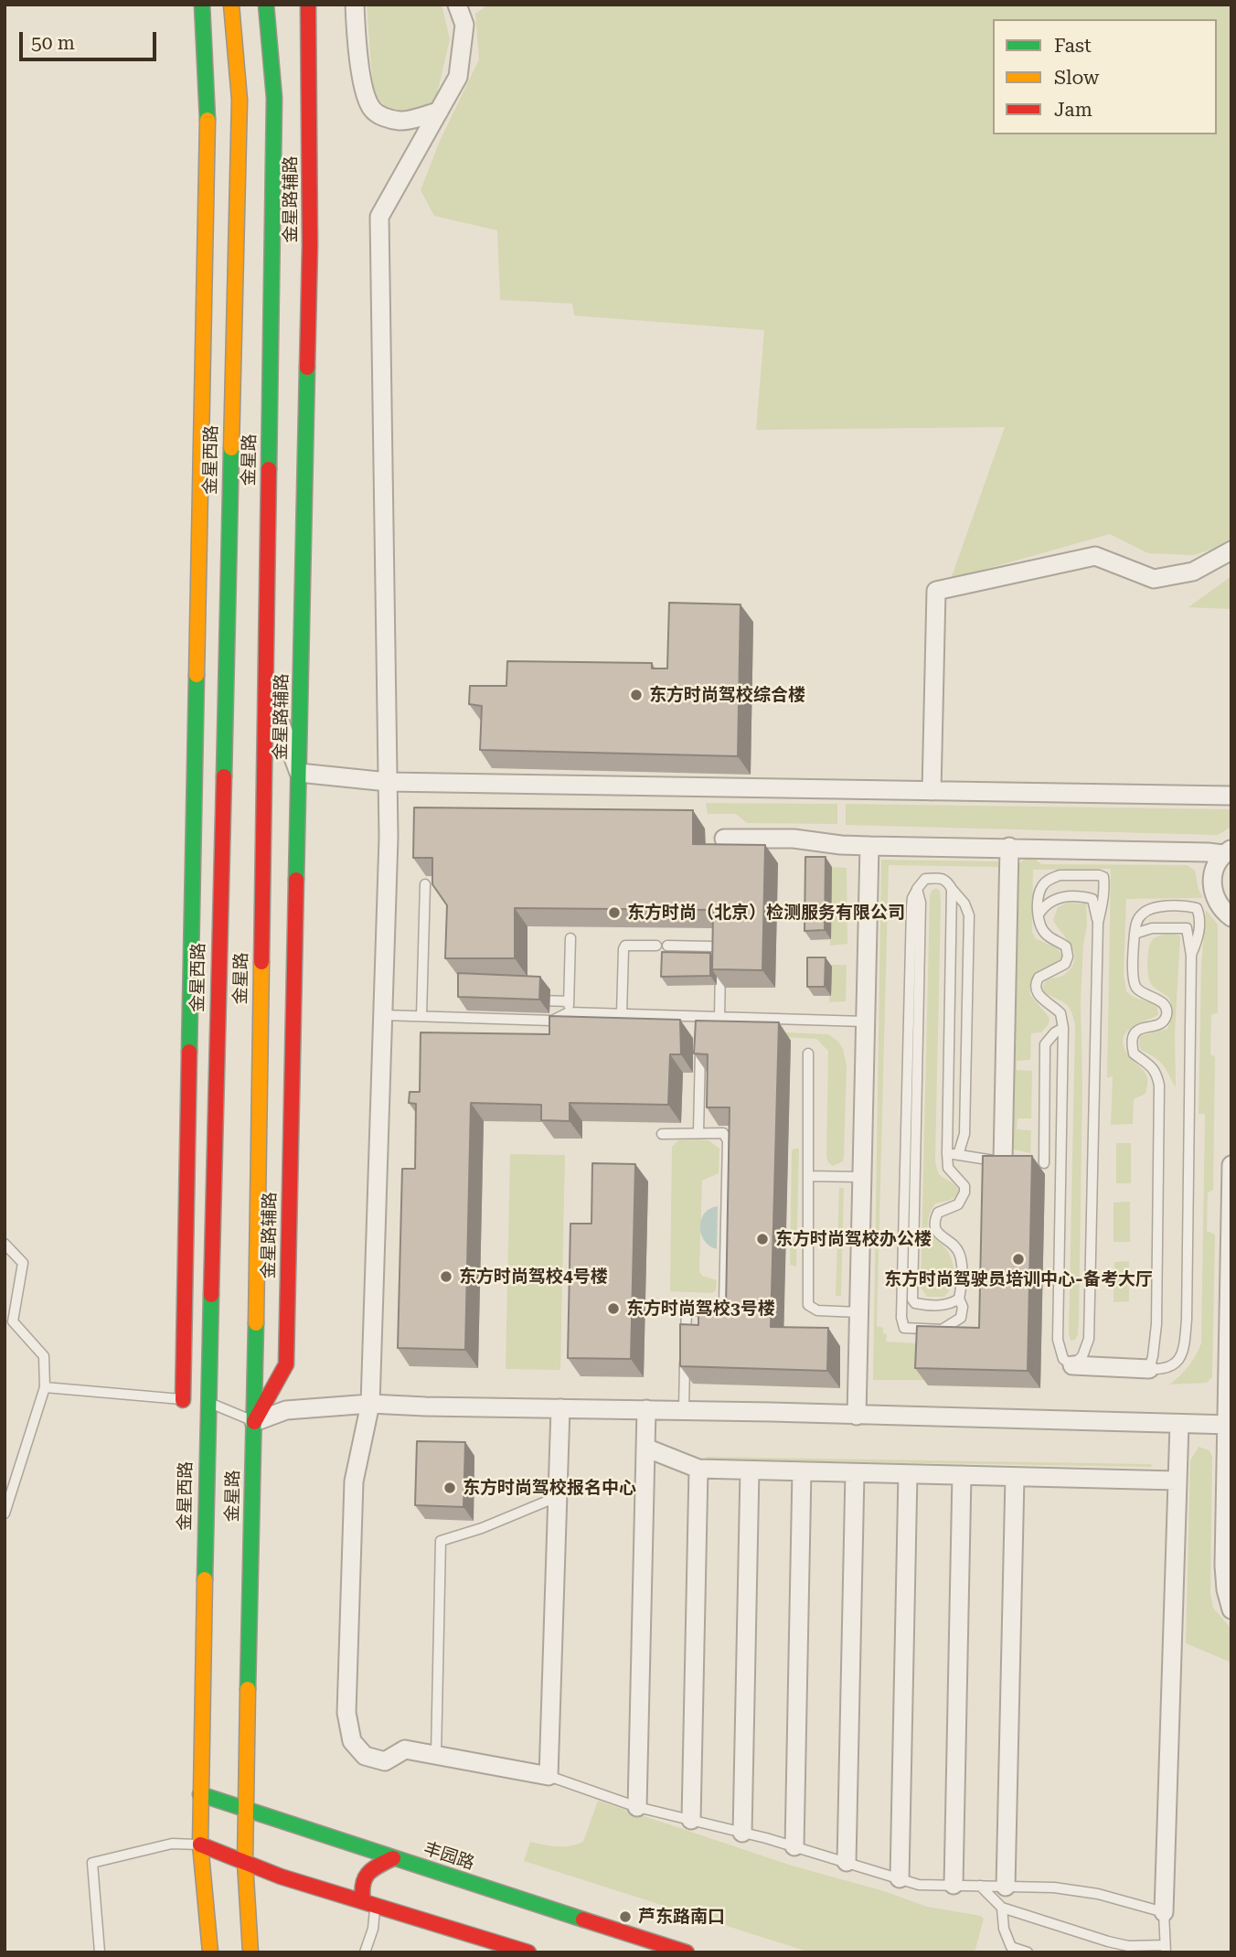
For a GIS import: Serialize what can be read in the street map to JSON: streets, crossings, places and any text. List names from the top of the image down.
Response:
{
  "streets": {
    "main road": [
      "金星路辅路",
      "金星西路",
      "金星路",
      "丰园路"
    ]
  },
  "crossings": [
    ["金星路辅路", "金星路"],
    ["金星西路", "丰园路"],
    ["金星路", "丰园路"]
  ],
  "places": [
    "东方时尚驾校综合楼",
    "东方时尚（北京）检测服务有限公司",
    "东方时尚驾校办公楼",
    "东方时尚驾驶员培训中心-备考大厅",
    "东方时尚驾校4号楼",
    "东方时尚驾校3号楼",
    "东方时尚驾校报名中心",
    "芦东路南口"
  ],
  "legend": ["Fast", "Slow", "Jam"],
  "scale_bar": "50 m"
}
